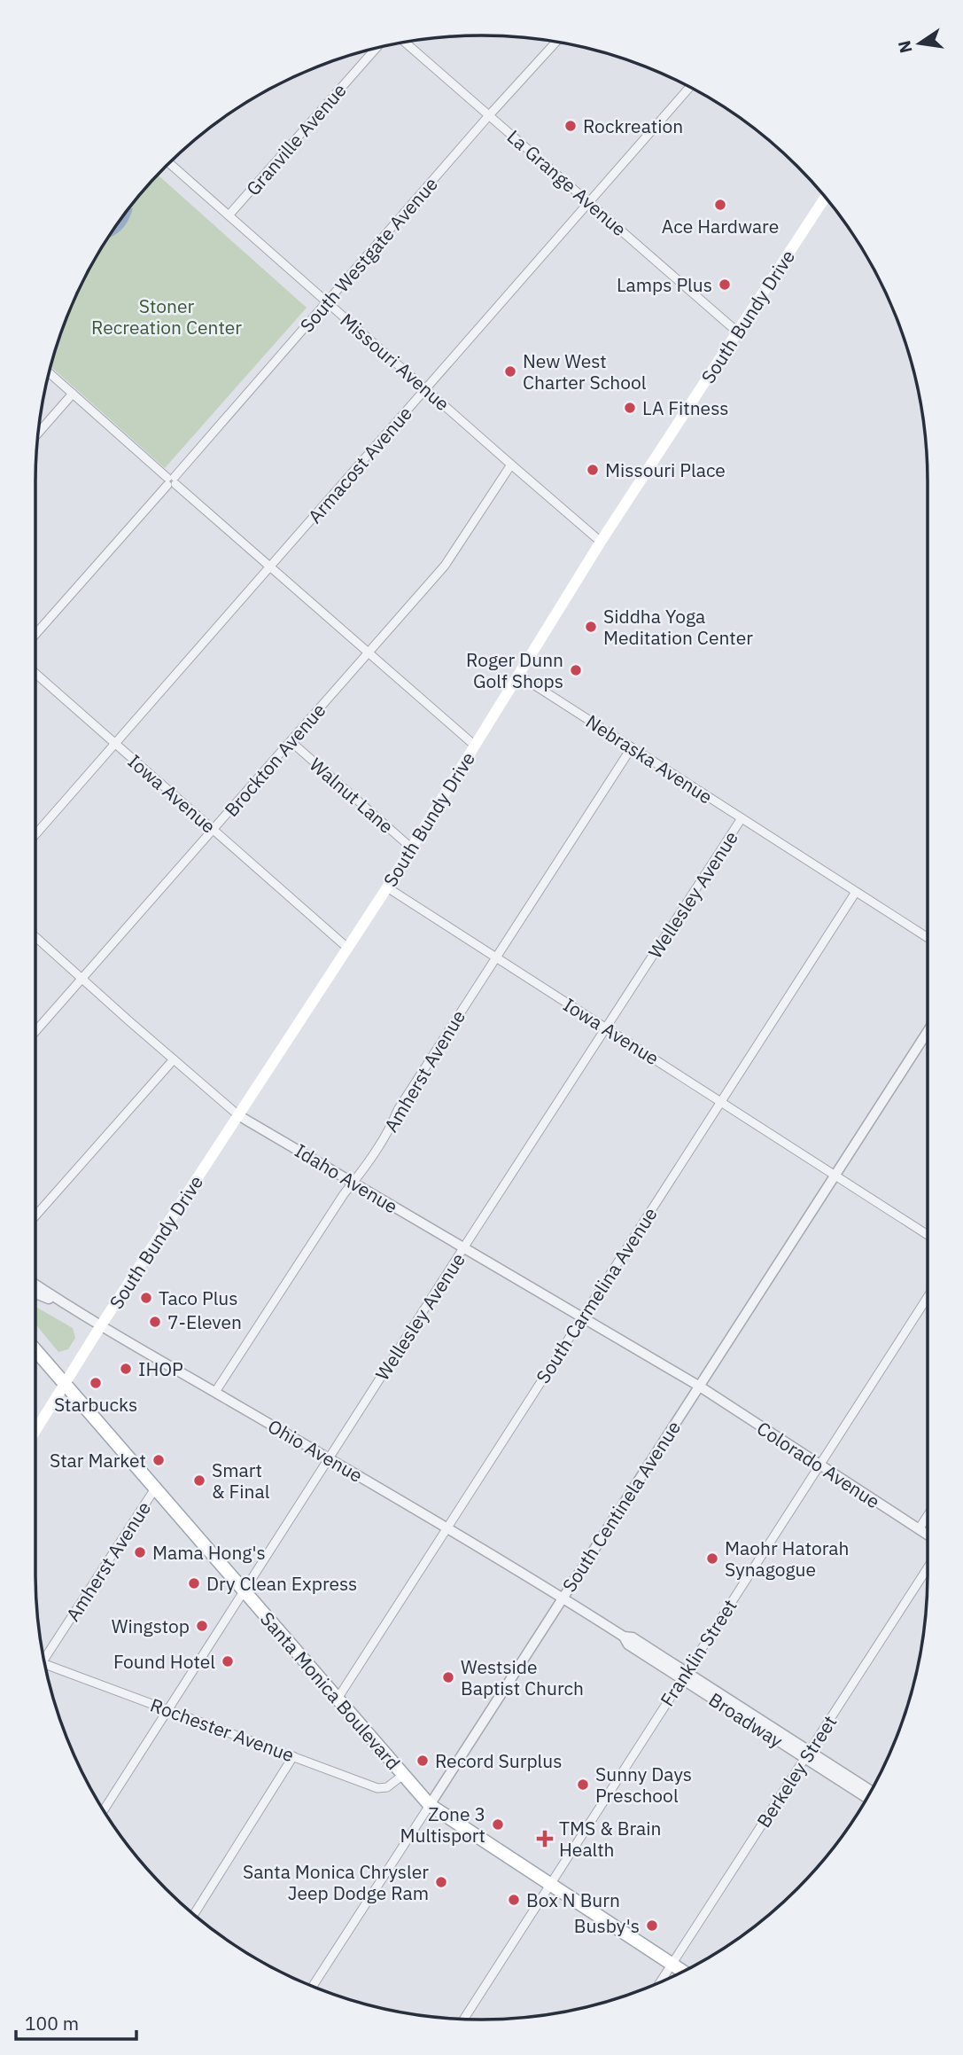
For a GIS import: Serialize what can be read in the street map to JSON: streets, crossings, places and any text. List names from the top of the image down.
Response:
{
  "streets": {
    "main road": ["South Bundy Drive", "Santa Monica Boulevard"],
    "street": [
      "Granville Avenue",
      "La Grange Avenue",
      "South Westgate Avenue",
      "Missouri Avenue",
      "Armacost Avenue",
      "Nebraska Avenue",
      "Brockton Avenue",
      "Iowa Avenue",
      "Walnut Lane",
      "Wellesley Avenue",
      "Amherst Avenue",
      "Idaho Avenue",
      "South Carmelina Avenue",
      "Ohio Avenue",
      "Colorado Avenue",
      "South Centinela Avenue",
      "Franklin Street",
      "Broadway",
      "Rochester Avenue",
      "Berkeley Street"
    ]
  },
  "crossings": [
    ["Granville Avenue", "Missouri Avenue"],
    ["La Grange Avenue", "South Westgate Avenue"],
    ["La Grange Avenue", "South Bundy Drive"],
    ["La Grange Avenue", "Armacost Avenue"],
    ["South Westgate Avenue", "Missouri Avenue"],
    ["South Bundy Drive", "Missouri Avenue"],
    ["South Bundy Drive", "Nebraska Avenue"],
    ["South Bundy Drive", "Iowa Avenue"],
    ["South Bundy Drive", "Walnut Lane"],
    ["South Bundy Drive", "Idaho Avenue"],
    ["South Bundy Drive", "Ohio Avenue"],
    ["South Bundy Drive", "Santa Monica Boulevard"],
    ["Missouri Avenue", "Armacost Avenue"],
    ["Missouri Avenue", "Brockton Avenue"],
    ["Armacost Avenue", "Iowa Avenue"],
    ["Nebraska Avenue", "Wellesley Avenue"],
    ["Nebraska Avenue", "Amherst Avenue"],
    ["Nebraska Avenue", "South Carmelina Avenue"],
    ["Brockton Avenue", "Iowa Avenue"],
    ["Brockton Avenue", "Walnut Lane"],
    ["Brockton Avenue", "Idaho Avenue"],
    ["Iowa Avenue", "Wellesley Avenue"],
    ["Iowa Avenue", "Amherst Avenue"],
    ["Iowa Avenue", "South Carmelina Avenue"],
    ["Iowa Avenue", "South Centinela Avenue"],
    ["Wellesley Avenue", "Idaho Avenue"],
    ["Wellesley Avenue", "Ohio Avenue"],
    ["Wellesley Avenue", "Santa Monica Boulevard"],
    ["Wellesley Avenue", "Rochester Avenue"],
    ["Amherst Avenue", "Idaho Avenue"],
    ["Amherst Avenue", "Ohio Avenue"],
    ["Amherst Avenue", "Santa Monica Boulevard"],
    ["Idaho Avenue", "South Carmelina Avenue"],
    ["Idaho Avenue", "Colorado Avenue"],
    ["Idaho Avenue", "South Centinela Avenue"],
    ["South Carmelina Avenue", "Ohio Avenue"],
    ["South Carmelina Avenue", "Santa Monica Boulevard"],
    ["Ohio Avenue", "South Centinela Avenue"],
    ["Ohio Avenue", "Broadway"],
    ["Colorado Avenue", "South Centinela Avenue"],
    ["Colorado Avenue", "Franklin Street"],
    ["South Centinela Avenue", "Santa Monica Boulevard"],
    ["South Centinela Avenue", "Broadway"],
    ["Franklin Street", "Santa Monica Boulevard"],
    ["Franklin Street", "Broadway"],
    ["Santa Monica Boulevard", "Rochester Avenue"],
    ["Santa Monica Boulevard", "Berkeley Street"],
    ["Broadway", "Berkeley Street"]
  ],
  "parks": ["Stoner Recreation Center"],
  "places": {
    "other": [
      "Rockreation",
      "Ace Hardware",
      "Lamps Plus",
      "New West Charter School",
      "LA Fitness",
      "Missouri Place",
      "Siddha Yoga Meditation Center",
      "Roger Dunn Golf Shops",
      "Taco Plus",
      "7-Eleven",
      "IHOP",
      "Starbucks",
      "Star Market",
      "Smart & Final",
      "Mama Hong's",
      "Maohr Hatorah Synagogue",
      "Dry Clean Express",
      "Wingstop",
      "Found Hotel",
      "Westside Baptist Church",
      "Record Surplus",
      "Sunny Days Preschool",
      "Zone 3 Multisport",
      "Santa Monica Chrysler Jeep Dodge Ram",
      "Box N Burn",
      "Busby's"
    ],
    "health": ["TMS & Brain Health"]
  },
  "scale_bar": "100 m",
  "north": "left"
}
